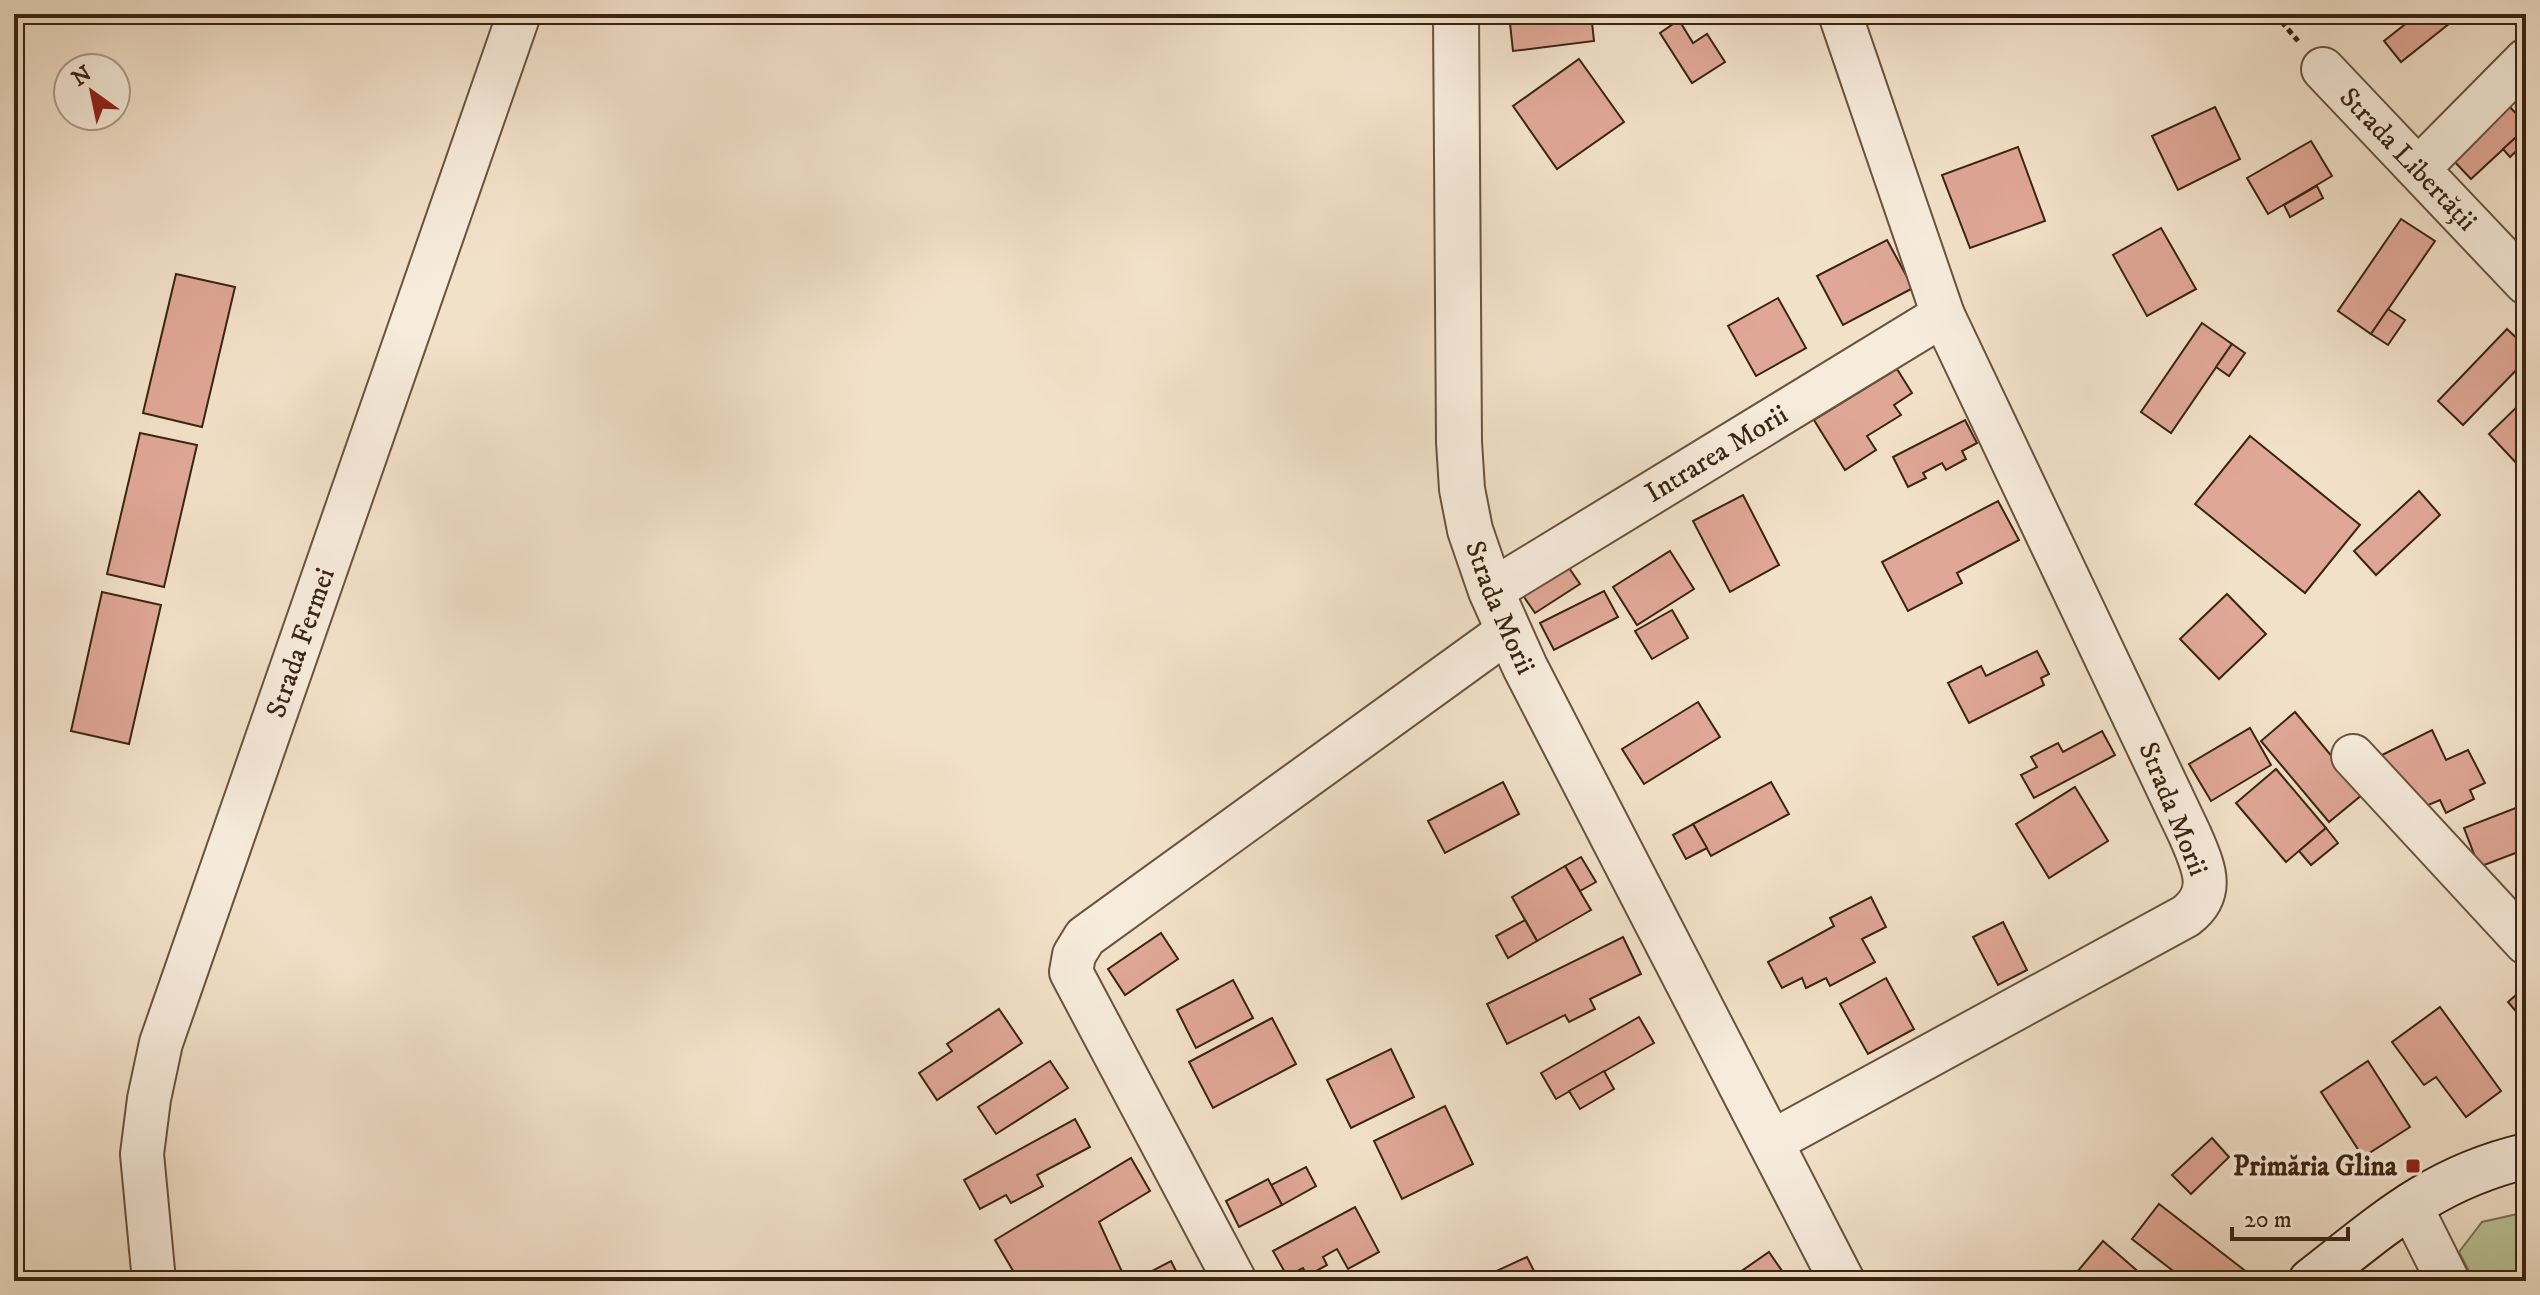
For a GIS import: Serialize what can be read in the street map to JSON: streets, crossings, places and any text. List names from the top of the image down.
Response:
{
  "streets": {
    "street": [
      "Strada Libertății",
      "Intrarea Morii",
      "Strada Morii",
      "Strada Fermei"
    ]
  },
  "crossings": [
    ["Intrarea Morii", "Strada Morii"]
  ],
  "places": {
    "transit": ["Primăria Glina"]
  },
  "scale_bar": "20 m",
  "north": "top left"
}
